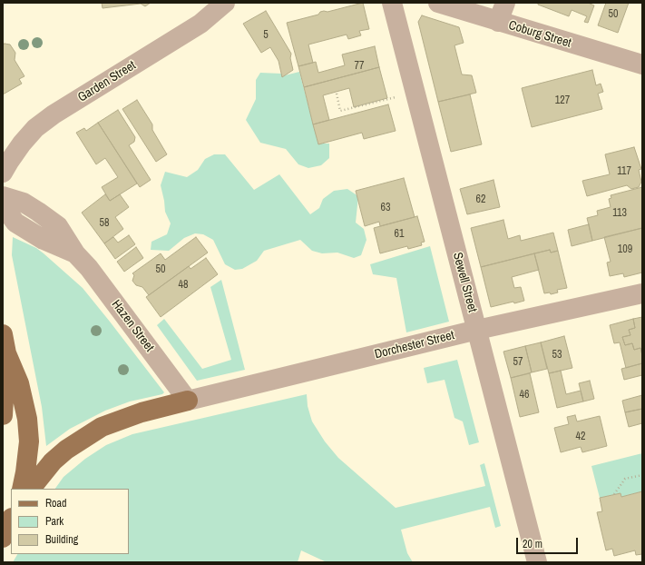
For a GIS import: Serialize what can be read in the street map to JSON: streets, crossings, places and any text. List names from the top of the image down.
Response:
{
  "streets": {
    "street": [
      "Coburg Street",
      "Garden Street",
      "Sewell Street",
      "Hazen Street",
      "Dorchester Street"
    ]
  },
  "crossings": [
    ["Sewell Street", "Dorchester Street"],
    ["Hazen Street", "Dorchester Street"]
  ],
  "house_numbers": [
    "50",
    "5",
    "77",
    "127",
    "117",
    "62",
    "63",
    "113",
    "58",
    "61",
    "109",
    "50",
    "48",
    "53",
    "57",
    "46",
    "42"
  ],
  "legend": ["Road", "Park", "Building"],
  "scale_bar": "20 m"
}
